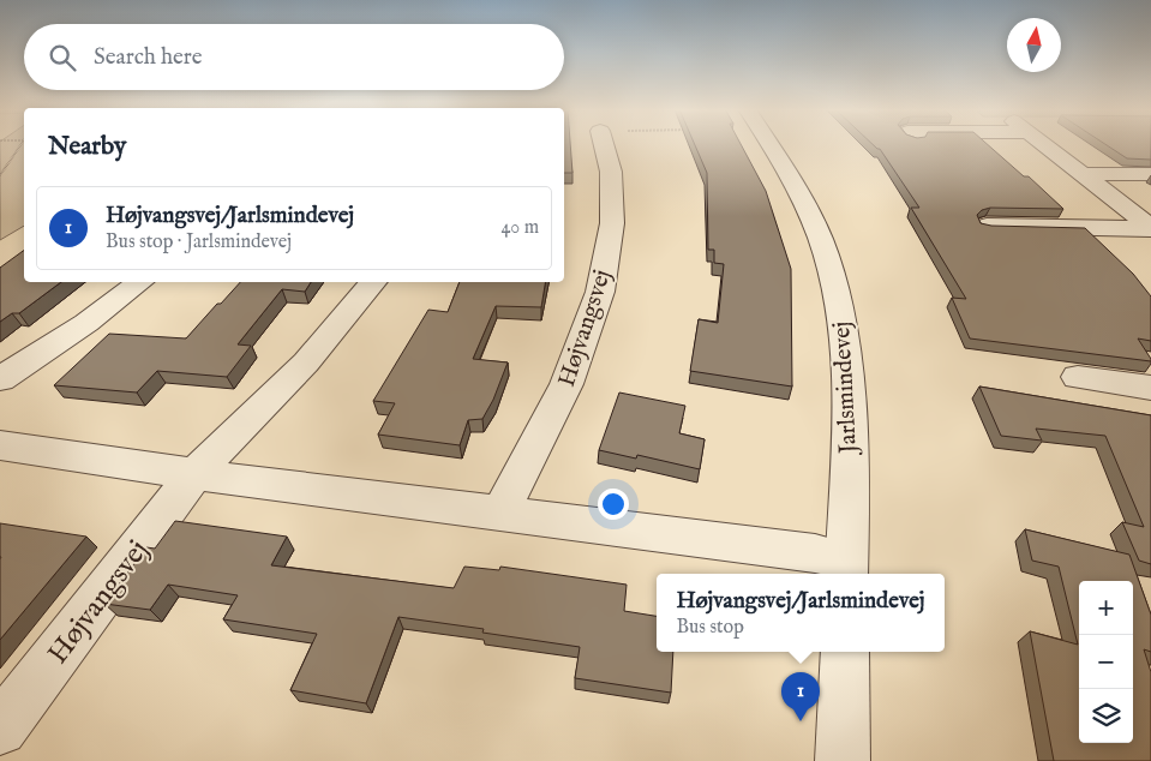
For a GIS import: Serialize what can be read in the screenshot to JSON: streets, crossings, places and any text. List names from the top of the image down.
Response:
{
  "streets": {
    "street": ["Højvangsvej", "Jarlsmindevej"]
  },
  "north": "top",
  "page": {
    "search": "Search here",
    "heading": "Nearby",
    "list": [
      {
        "mark": "1",
        "name": "Højvangsvej/Jarlsmindevej",
        "note": "Bus stop · Jarlsmindevej",
        "value": "40 m"
      }
    ],
    "popup": ["Højvangsvej/Jarlsmindevej", "Bus stop"],
    "map_buttons": ["+", "−"],
    "pins": "1"
  }
}
